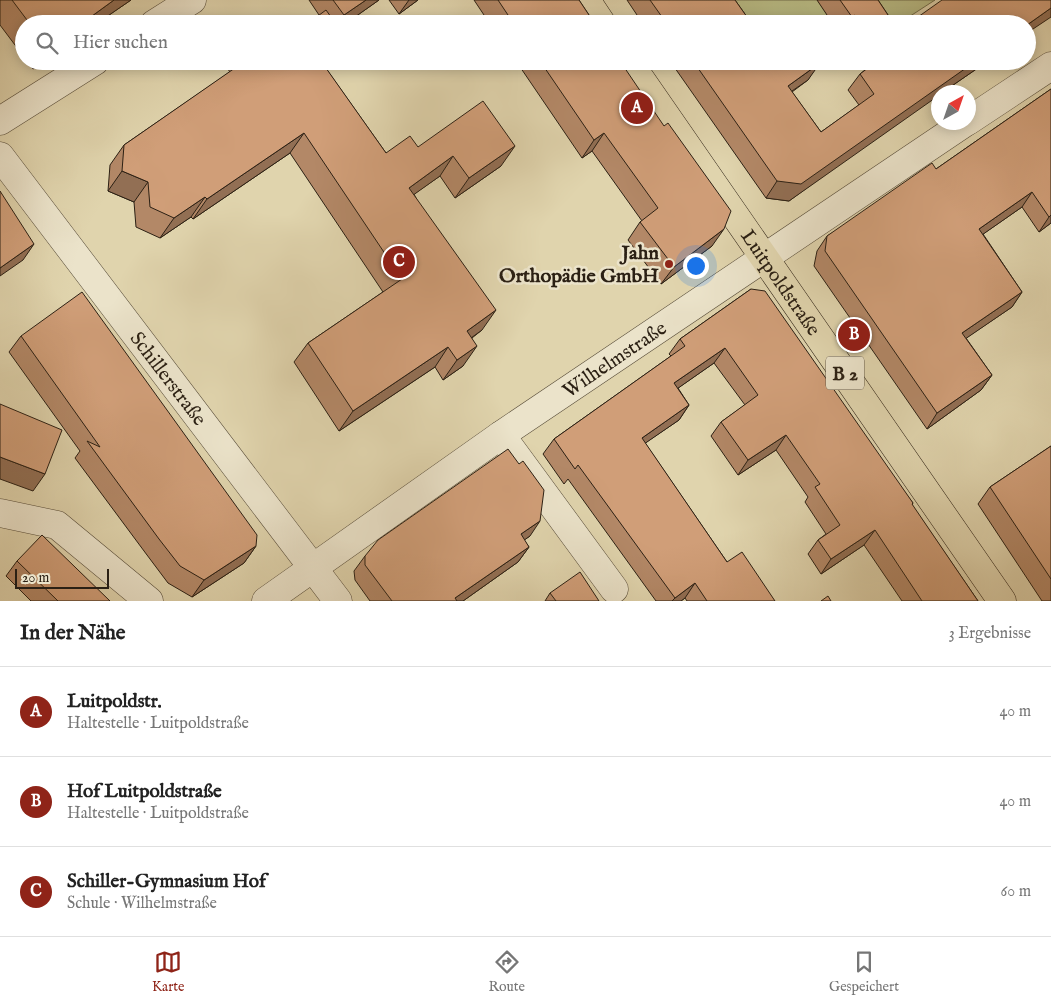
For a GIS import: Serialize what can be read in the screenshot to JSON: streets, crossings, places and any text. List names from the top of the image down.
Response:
{
  "streets": {
    "main road": ["Luitpoldstraße", "B 2"],
    "street": ["Wilhelmstraße", "Schillerstraße"]
  },
  "crossings": [
    ["Luitpoldstraße", "Wilhelmstraße"],
    ["Wilhelmstraße", "Schillerstraße"]
  ],
  "places": ["Jahn Orthopädie GmbH"],
  "scale_bar": "20 m",
  "north": "top right",
  "page": {
    "search": "Hier suchen",
    "pins": ["A", "C", "B"],
    "scale": "20 m",
    "heading": ["In der Nähe", "3 Ergebnisse"],
    "list": [
      {
        "mark": "A",
        "name": "Luitpoldstr.",
        "note": "Haltestelle · Luitpoldstraße",
        "value": "40 m"
      },
      {
        "mark": "B",
        "name": "Hof Luitpoldstraße",
        "note": "Haltestelle · Luitpoldstraße",
        "value": "40 m"
      },
      {
        "mark": "C",
        "name": "Schiller-Gymnasium Hof",
        "note": "Schule · Wilhelmstraße",
        "value": "60 m"
      }
    ],
    "nav": ["Karte", "Route", "Gespeichert"]
  }
}
